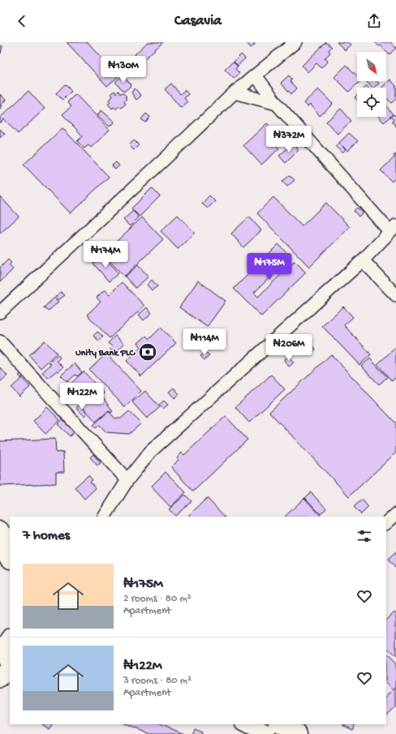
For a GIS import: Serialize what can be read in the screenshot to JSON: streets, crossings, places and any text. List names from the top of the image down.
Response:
{
  "places": {
    "bank": ["Unity Bank PLC"]
  },
  "north": "bottom right",
  "page": {
    "header": "Casavia",
    "price": [
      "₦130M",
      "₦372M",
      "₦174M",
      "₦175M",
      "₦114M",
      "₦206M",
      "₦122M"
    ],
    "heading": "7 homes",
    "list": [
      {
        "name": "₦175M",
        "note": "2 rooms · 80 m² · Apartment"
      },
      {
        "name": "₦122M",
        "note": "3 rooms · 80 m² · Apartment"
      }
    ]
  }
}
